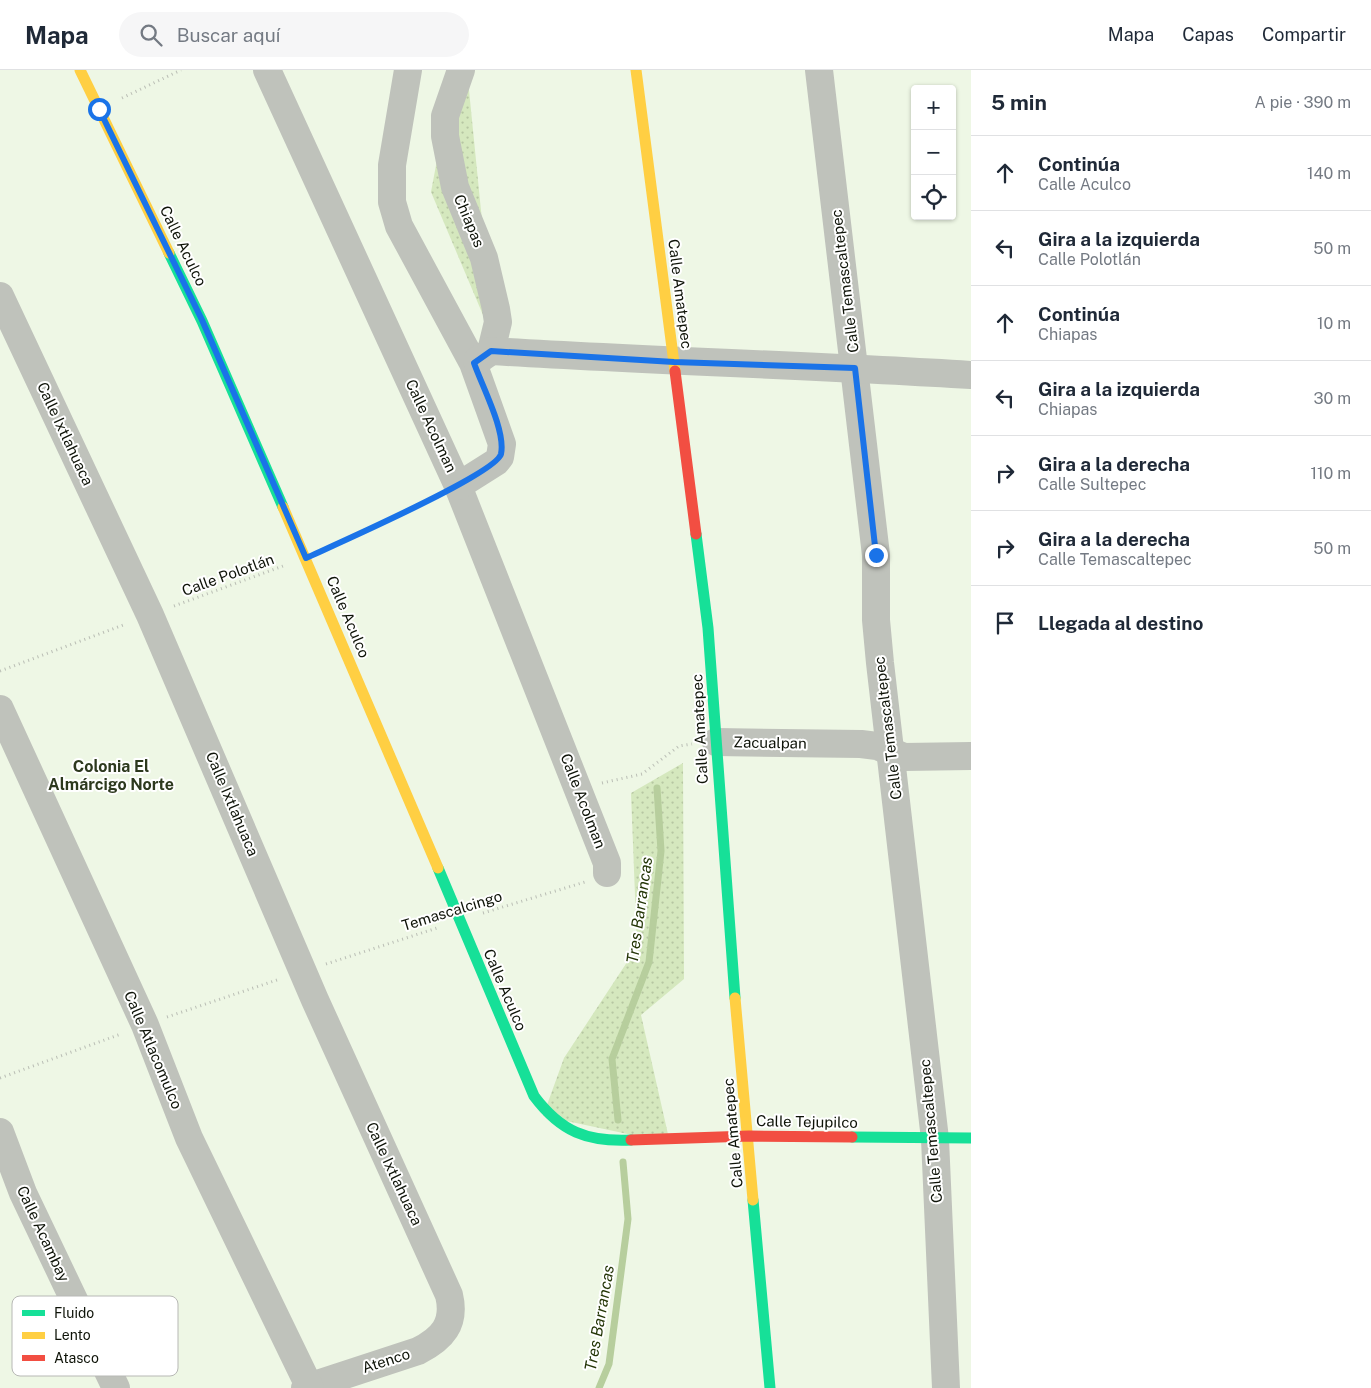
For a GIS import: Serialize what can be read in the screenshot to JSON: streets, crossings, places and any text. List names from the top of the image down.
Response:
{
  "streets": {
    "street": [
      "Chiapas",
      "Calle Aculco",
      "Calle Temascaltepec",
      "Calle Amatepec",
      "Calle Acolman",
      "Calle Ixtlahuaca",
      "Zacualpan",
      "Calle Atlacomulco",
      "Calle Tejupilco",
      "Calle Acambay",
      "Atenco"
    ],
    "path": ["Calle Polotlán", "Temascalcingo"]
  },
  "crossings": [
    ["Calle Aculco", "Calle Polotlán"],
    ["Calle Aculco", "Temascalcingo"],
    ["Calle Aculco", "Calle Tejupilco"],
    ["Calle Temascaltepec", "Zacualpan"],
    ["Calle Temascaltepec", "Calle Tejupilco"],
    ["Calle Amatepec", "Zacualpan"],
    ["Calle Amatepec", "Calle Tejupilco"],
    ["Calle Acolman", "Calle Polotlán"],
    ["Calle Acolman", "Zacualpan"],
    ["Calle Acolman", "Temascalcingo"],
    ["Calle Ixtlahuaca", "Calle Polotlán"],
    ["Calle Ixtlahuaca", "Temascalcingo"],
    ["Calle Ixtlahuaca", "Atenco"],
    ["Calle Atlacomulco", "Atenco"]
  ],
  "districts": ["Colonia El Almárcigo Norte"],
  "water": ["Tres Barrancas"],
  "legend": ["Fluido", "Lento", "Atasco"],
  "page": {
    "header": "Mapa",
    "search": "Buscar aquí",
    "nav": ["Mapa", "Capas", "Compartir"],
    "heading": ["5 min", "A pie · 390 m"],
    "map_buttons": ["+", "−"],
    "list": [
      ["Continúa", "Calle Aculco", "140 m"],
      ["Gira a la izquierda", "Calle Polotlán", "50 m"],
      ["Continúa", "Chiapas", "10 m"],
      ["Gira a la izquierda", "Chiapas", "30 m"],
      ["Gira a la derecha", "Calle Sultepec", "110 m"],
      ["Gira a la derecha", "Calle Temascaltepec", "50 m"],
      "Llegada al destino"
    ]
  }
}
